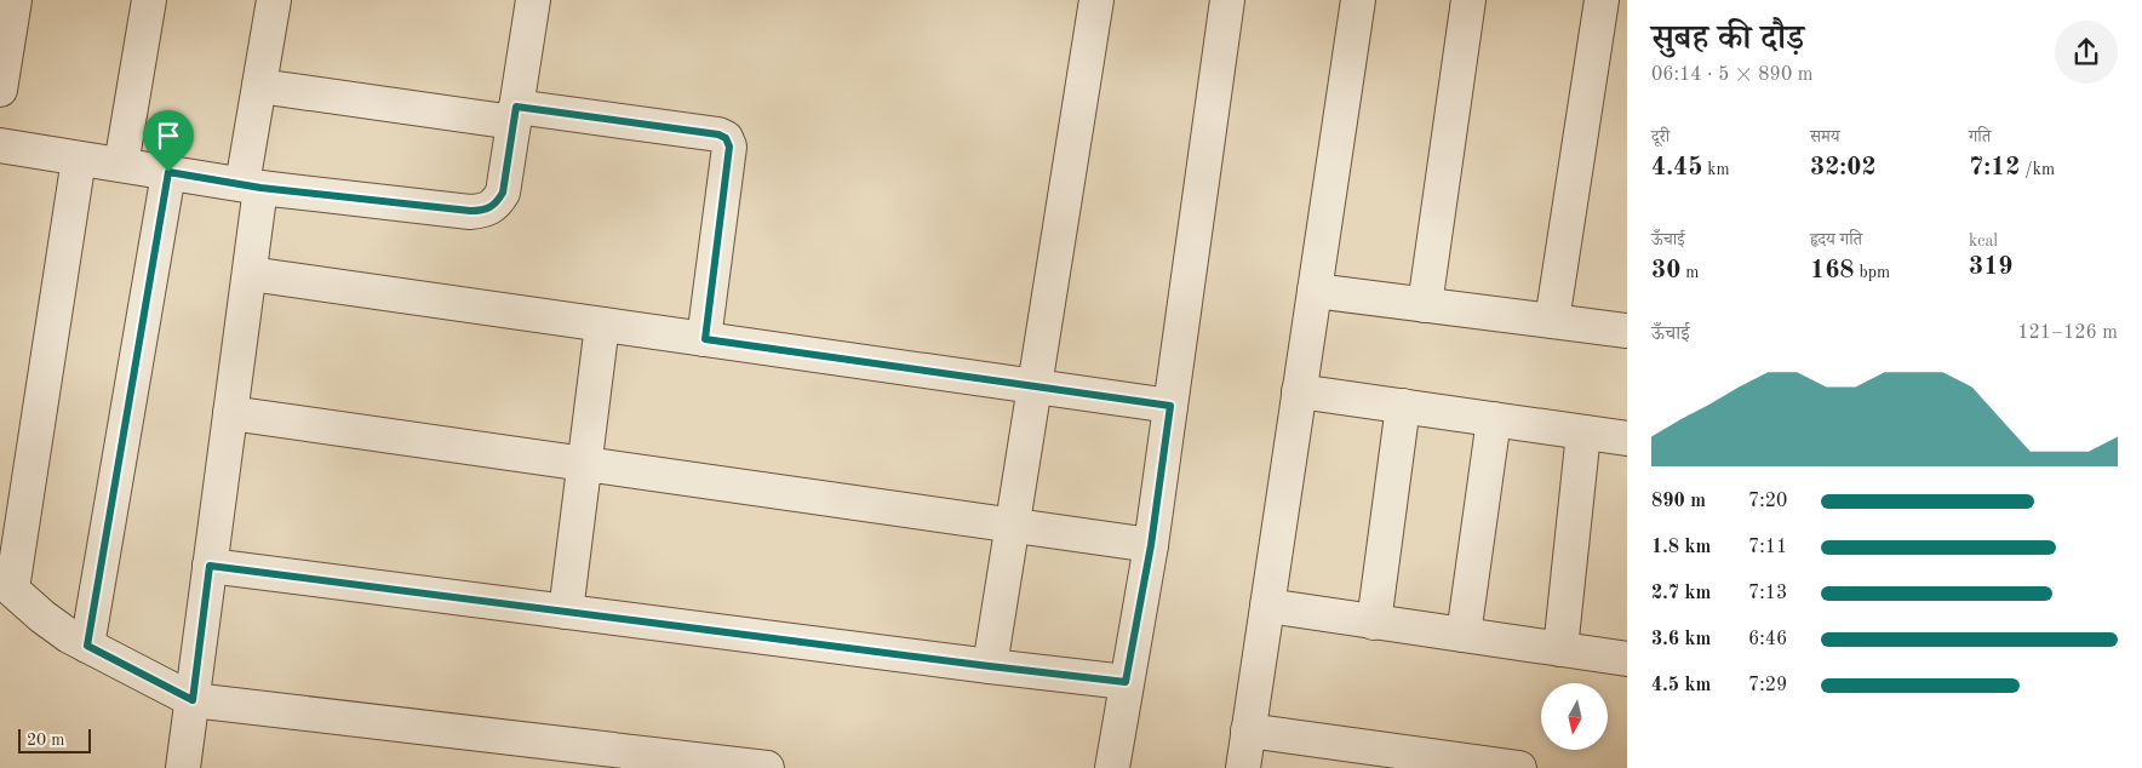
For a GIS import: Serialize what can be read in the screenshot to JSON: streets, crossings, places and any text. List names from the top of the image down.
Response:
{
  "scale_bar": "20 m",
  "north": "bottom",
  "page": {
    "heading": ["सुबह की दौड़", "06:14 · 5 × 890 m"],
    "stats": [
      ["दूरी", "4.45 km"],
      ["समय", "32:02"],
      ["गति", "7:12 /km"],
      ["ऊँचाई", "30 m"],
      ["हृदय गति", "168 bpm"],
      ["kcal", "319"]
    ],
    "chart": ["ऊँचाई", "121–126 m"],
    "list": [
      {
        "name": "890 m",
        "note": "7:20"
      },
      {
        "name": "1.8 km",
        "note": "7:11"
      },
      {
        "name": "2.7 km",
        "note": "7:13"
      },
      {
        "name": "3.6 km",
        "note": "6:46"
      },
      {
        "name": "4.5 km",
        "note": "7:29"
      }
    ],
    "scale": "20 m"
  }
}
